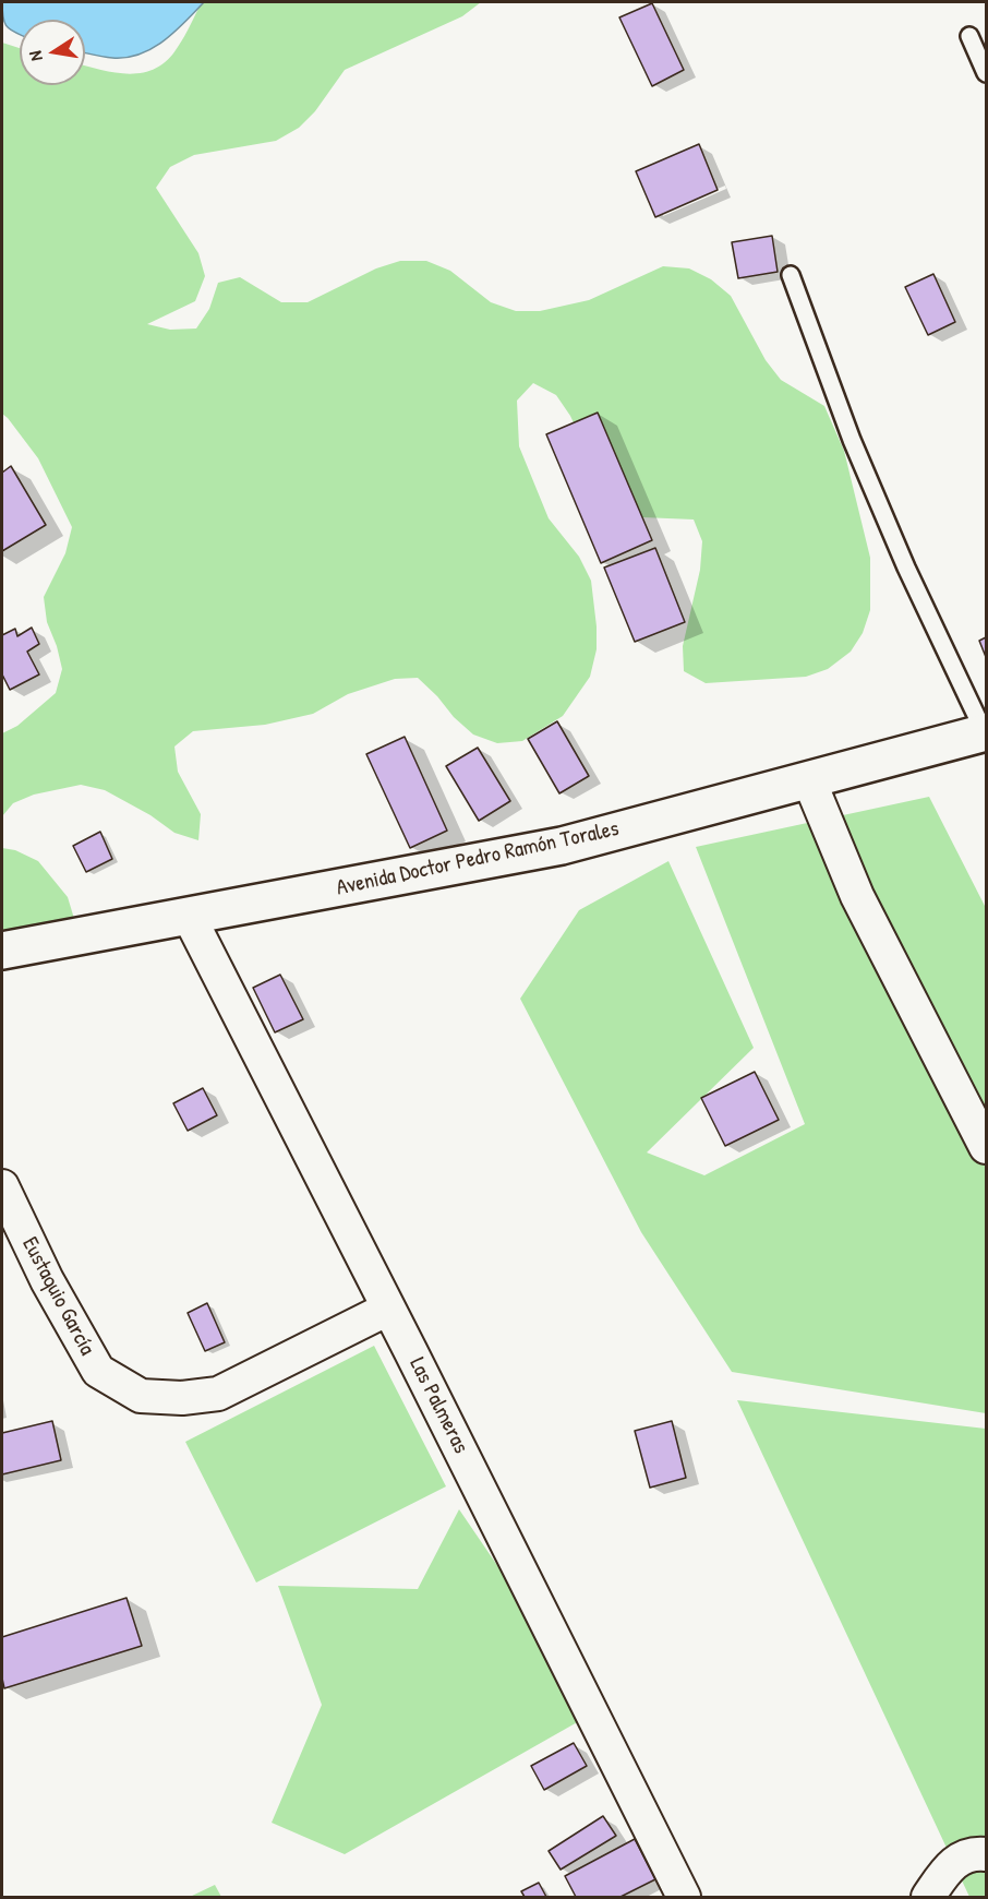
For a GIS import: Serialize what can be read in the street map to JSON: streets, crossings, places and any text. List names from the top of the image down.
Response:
{
  "streets": {
    "street": ["Avenida Doctor Pedro Ramón Torales", "Eustaquio García", "Las Palmeras"]
  },
  "crossings": [
    ["Avenida Doctor Pedro Ramón Torales", "Las Palmeras"],
    ["Eustaquio García", "Las Palmeras"]
  ],
  "north": "left"
}
